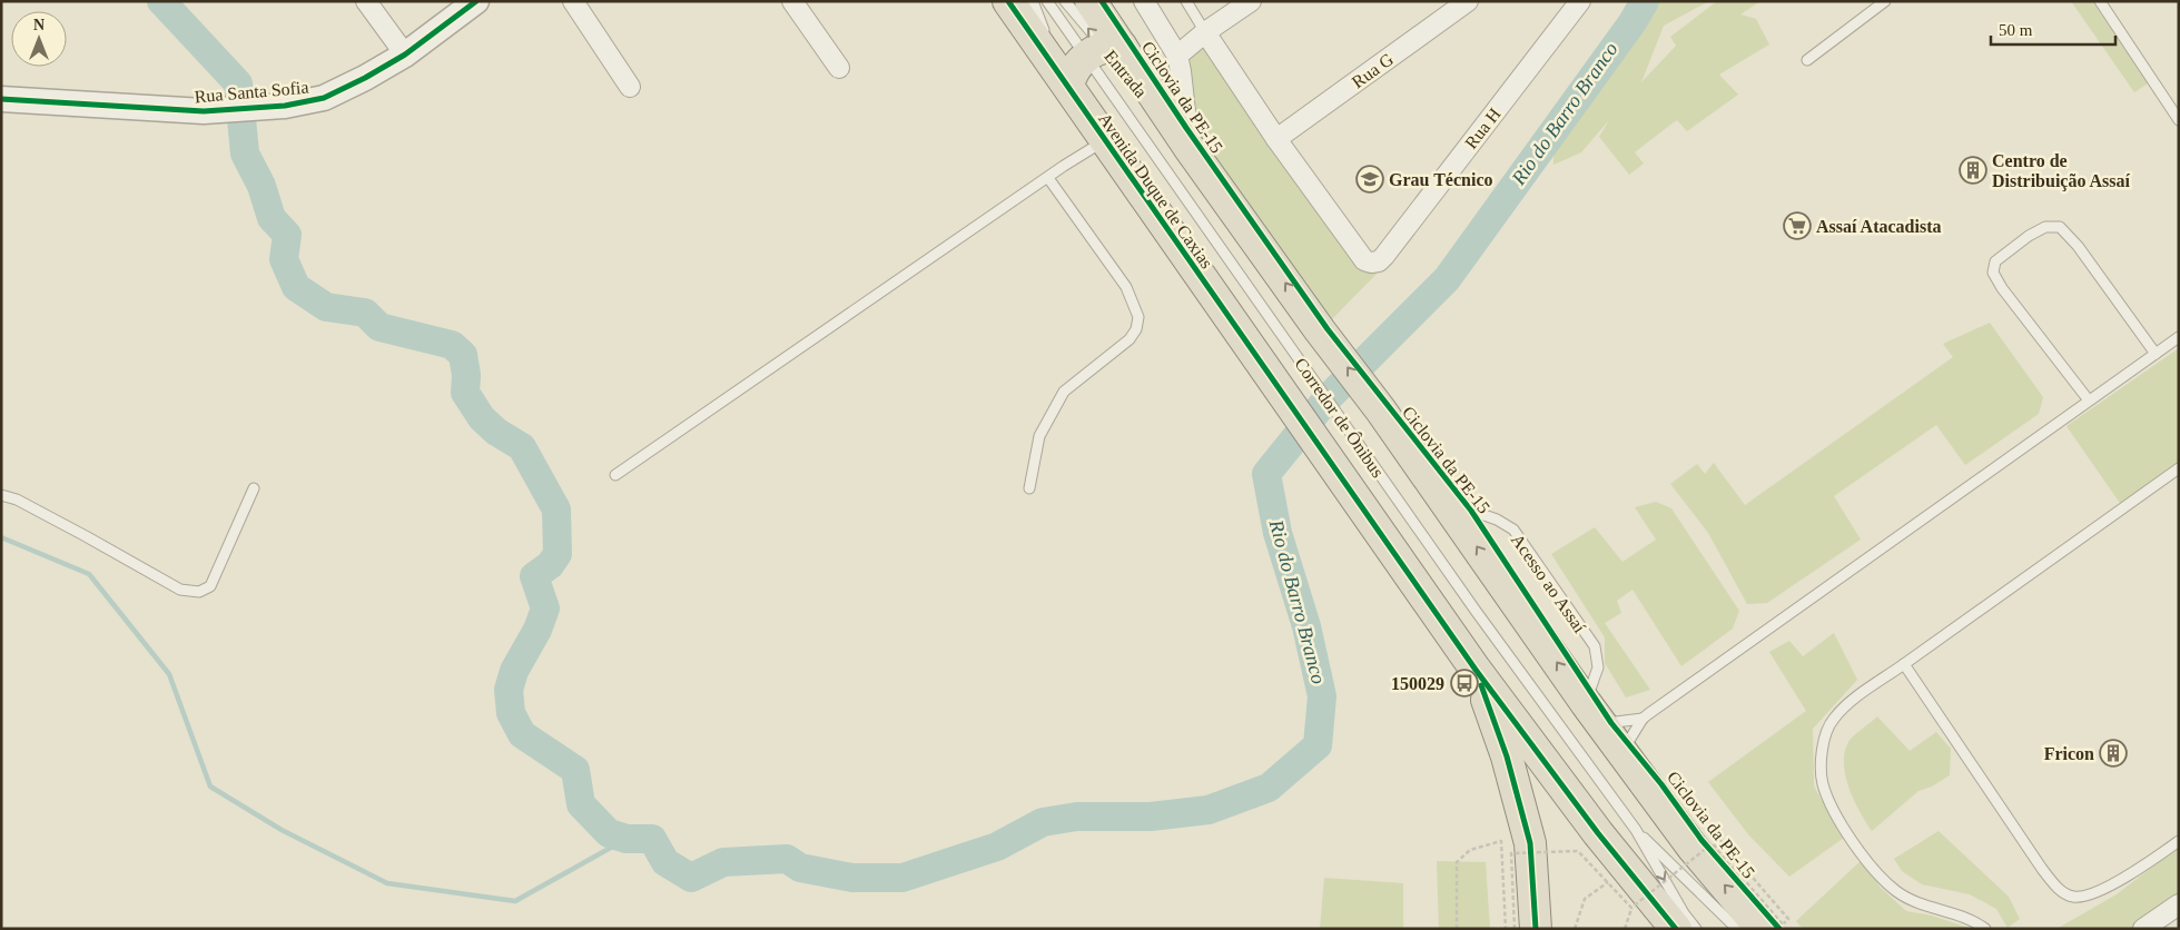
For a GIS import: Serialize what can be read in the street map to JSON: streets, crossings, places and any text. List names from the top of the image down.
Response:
{
  "streets": {
    "highway": ["Avenida Duque de Caxias"],
    "street": ["Rua G", "Rua Santa Sofia", "Rua H"],
    "lane": ["Entrada", "Corredor de Ônibus", "Acesso ao Assaí"],
    "cycle path": ["Ciclovia da PE-15"]
  },
  "crossings": [
    ["Rua G", "Rua H"],
    ["Entrada", "Corredor de Ônibus"]
  ],
  "water": ["Rio do Barro Branco"],
  "places": {
    "building": ["Centro de Distribuição Assaí", "Fricon"],
    "school or university": ["Grau Técnico"],
    "supermarket": ["Assaí Atacadista"],
    "bus stop": ["150029"]
  },
  "scale_bar": "50 m",
  "north": "top"
}
